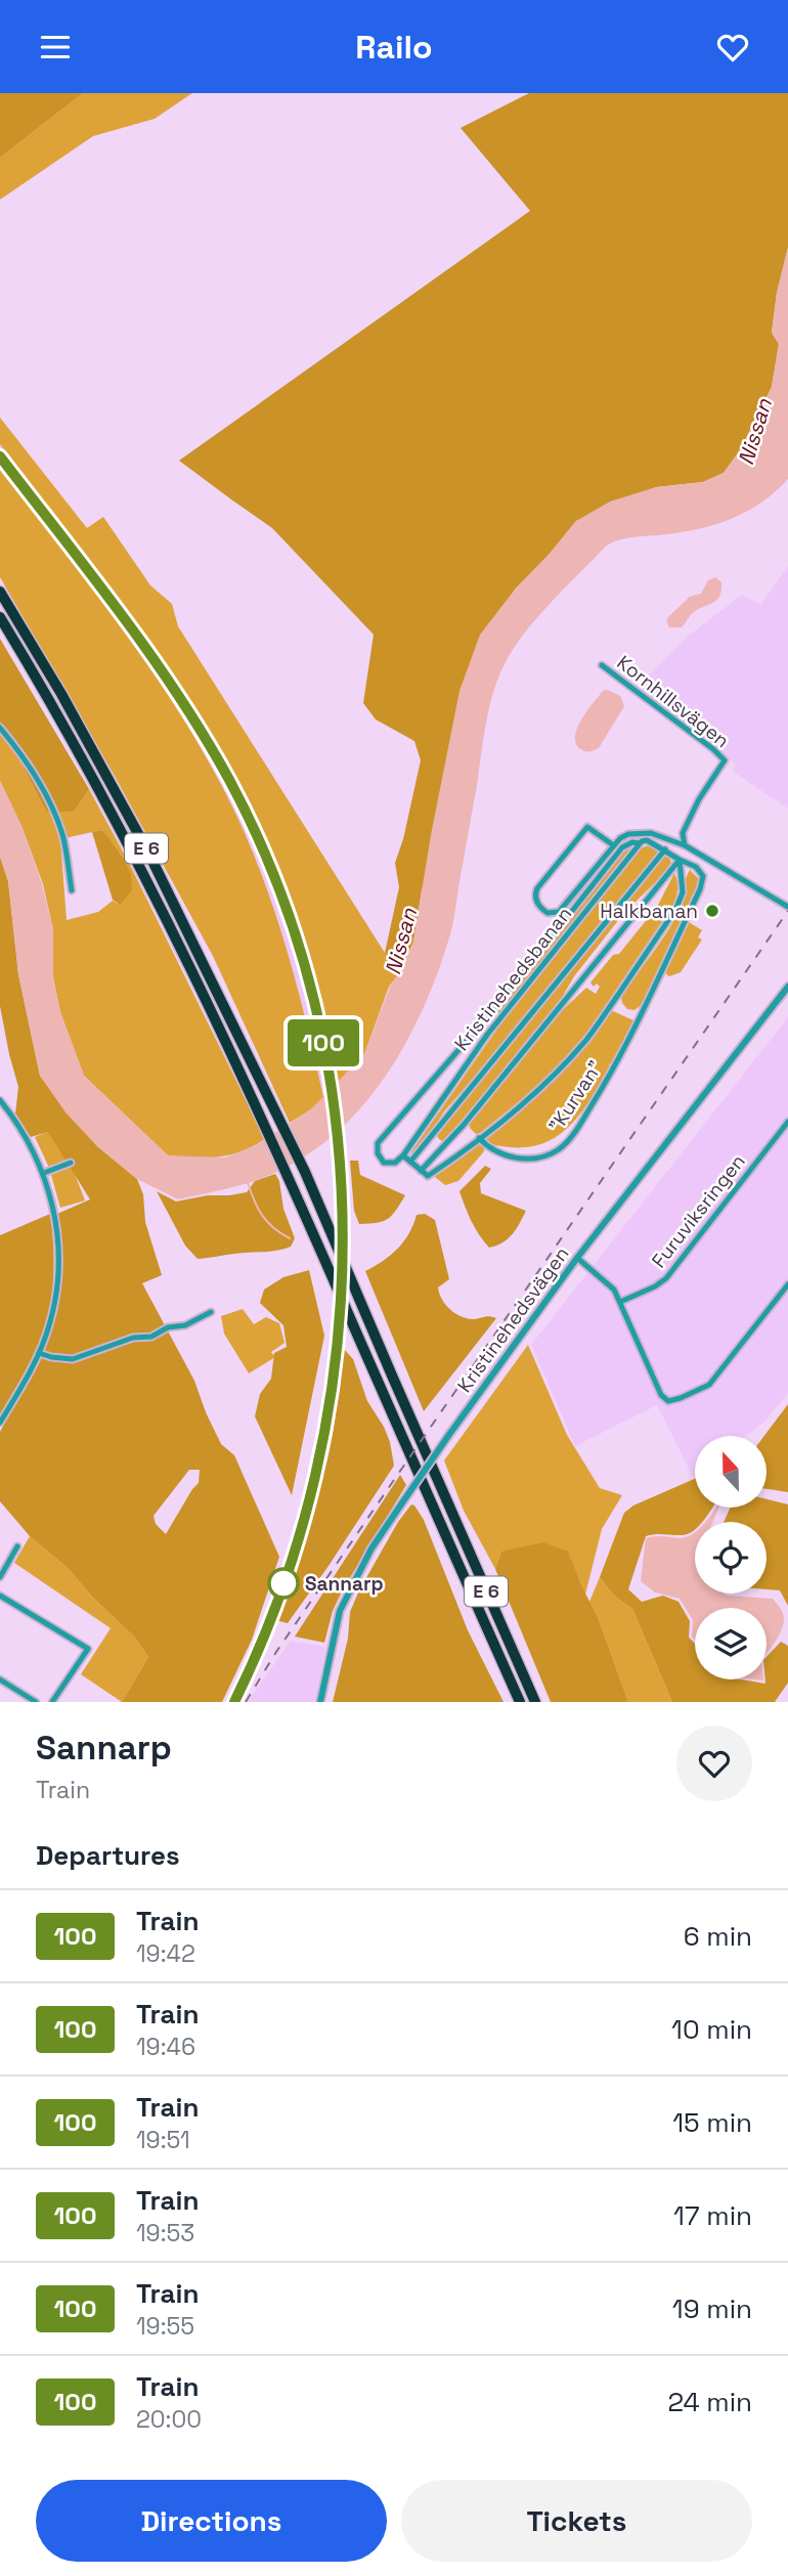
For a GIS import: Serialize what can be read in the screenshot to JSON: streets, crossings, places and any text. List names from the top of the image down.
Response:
{
  "streets": {
    "highway": ["E 6"],
    "street": [
      "Kornhillsvägen",
      "Kristinehedsbanan",
      "\"Kurvan\"",
      "Furuviksringen",
      "Kristinehedsvägen"
    ]
  },
  "water": ["Nissan"],
  "places": ["Halkbanan", "Sannarp"],
  "north": "top",
  "page": {
    "header": "Railo",
    "on_map": "100",
    "heading": [
      ["Sannarp", "Train"],
      "Departures"
    ],
    "list": [
      {
        "mark": "100",
        "name": "Train",
        "note": "19:42",
        "value": "6 min"
      },
      {
        "mark": "100",
        "name": "Train",
        "note": "19:46",
        "value": "10 min"
      },
      {
        "mark": "100",
        "name": "Train",
        "note": "19:51",
        "value": "15 min"
      },
      {
        "mark": "100",
        "name": "Train",
        "note": "19:53",
        "value": "17 min"
      },
      {
        "mark": "100",
        "name": "Train",
        "note": "19:55",
        "value": "19 min"
      },
      {
        "mark": "100",
        "name": "Train",
        "note": "20:00",
        "value": "24 min"
      }
    ],
    "buttons": ["Directions", "Tickets"]
  }
}
